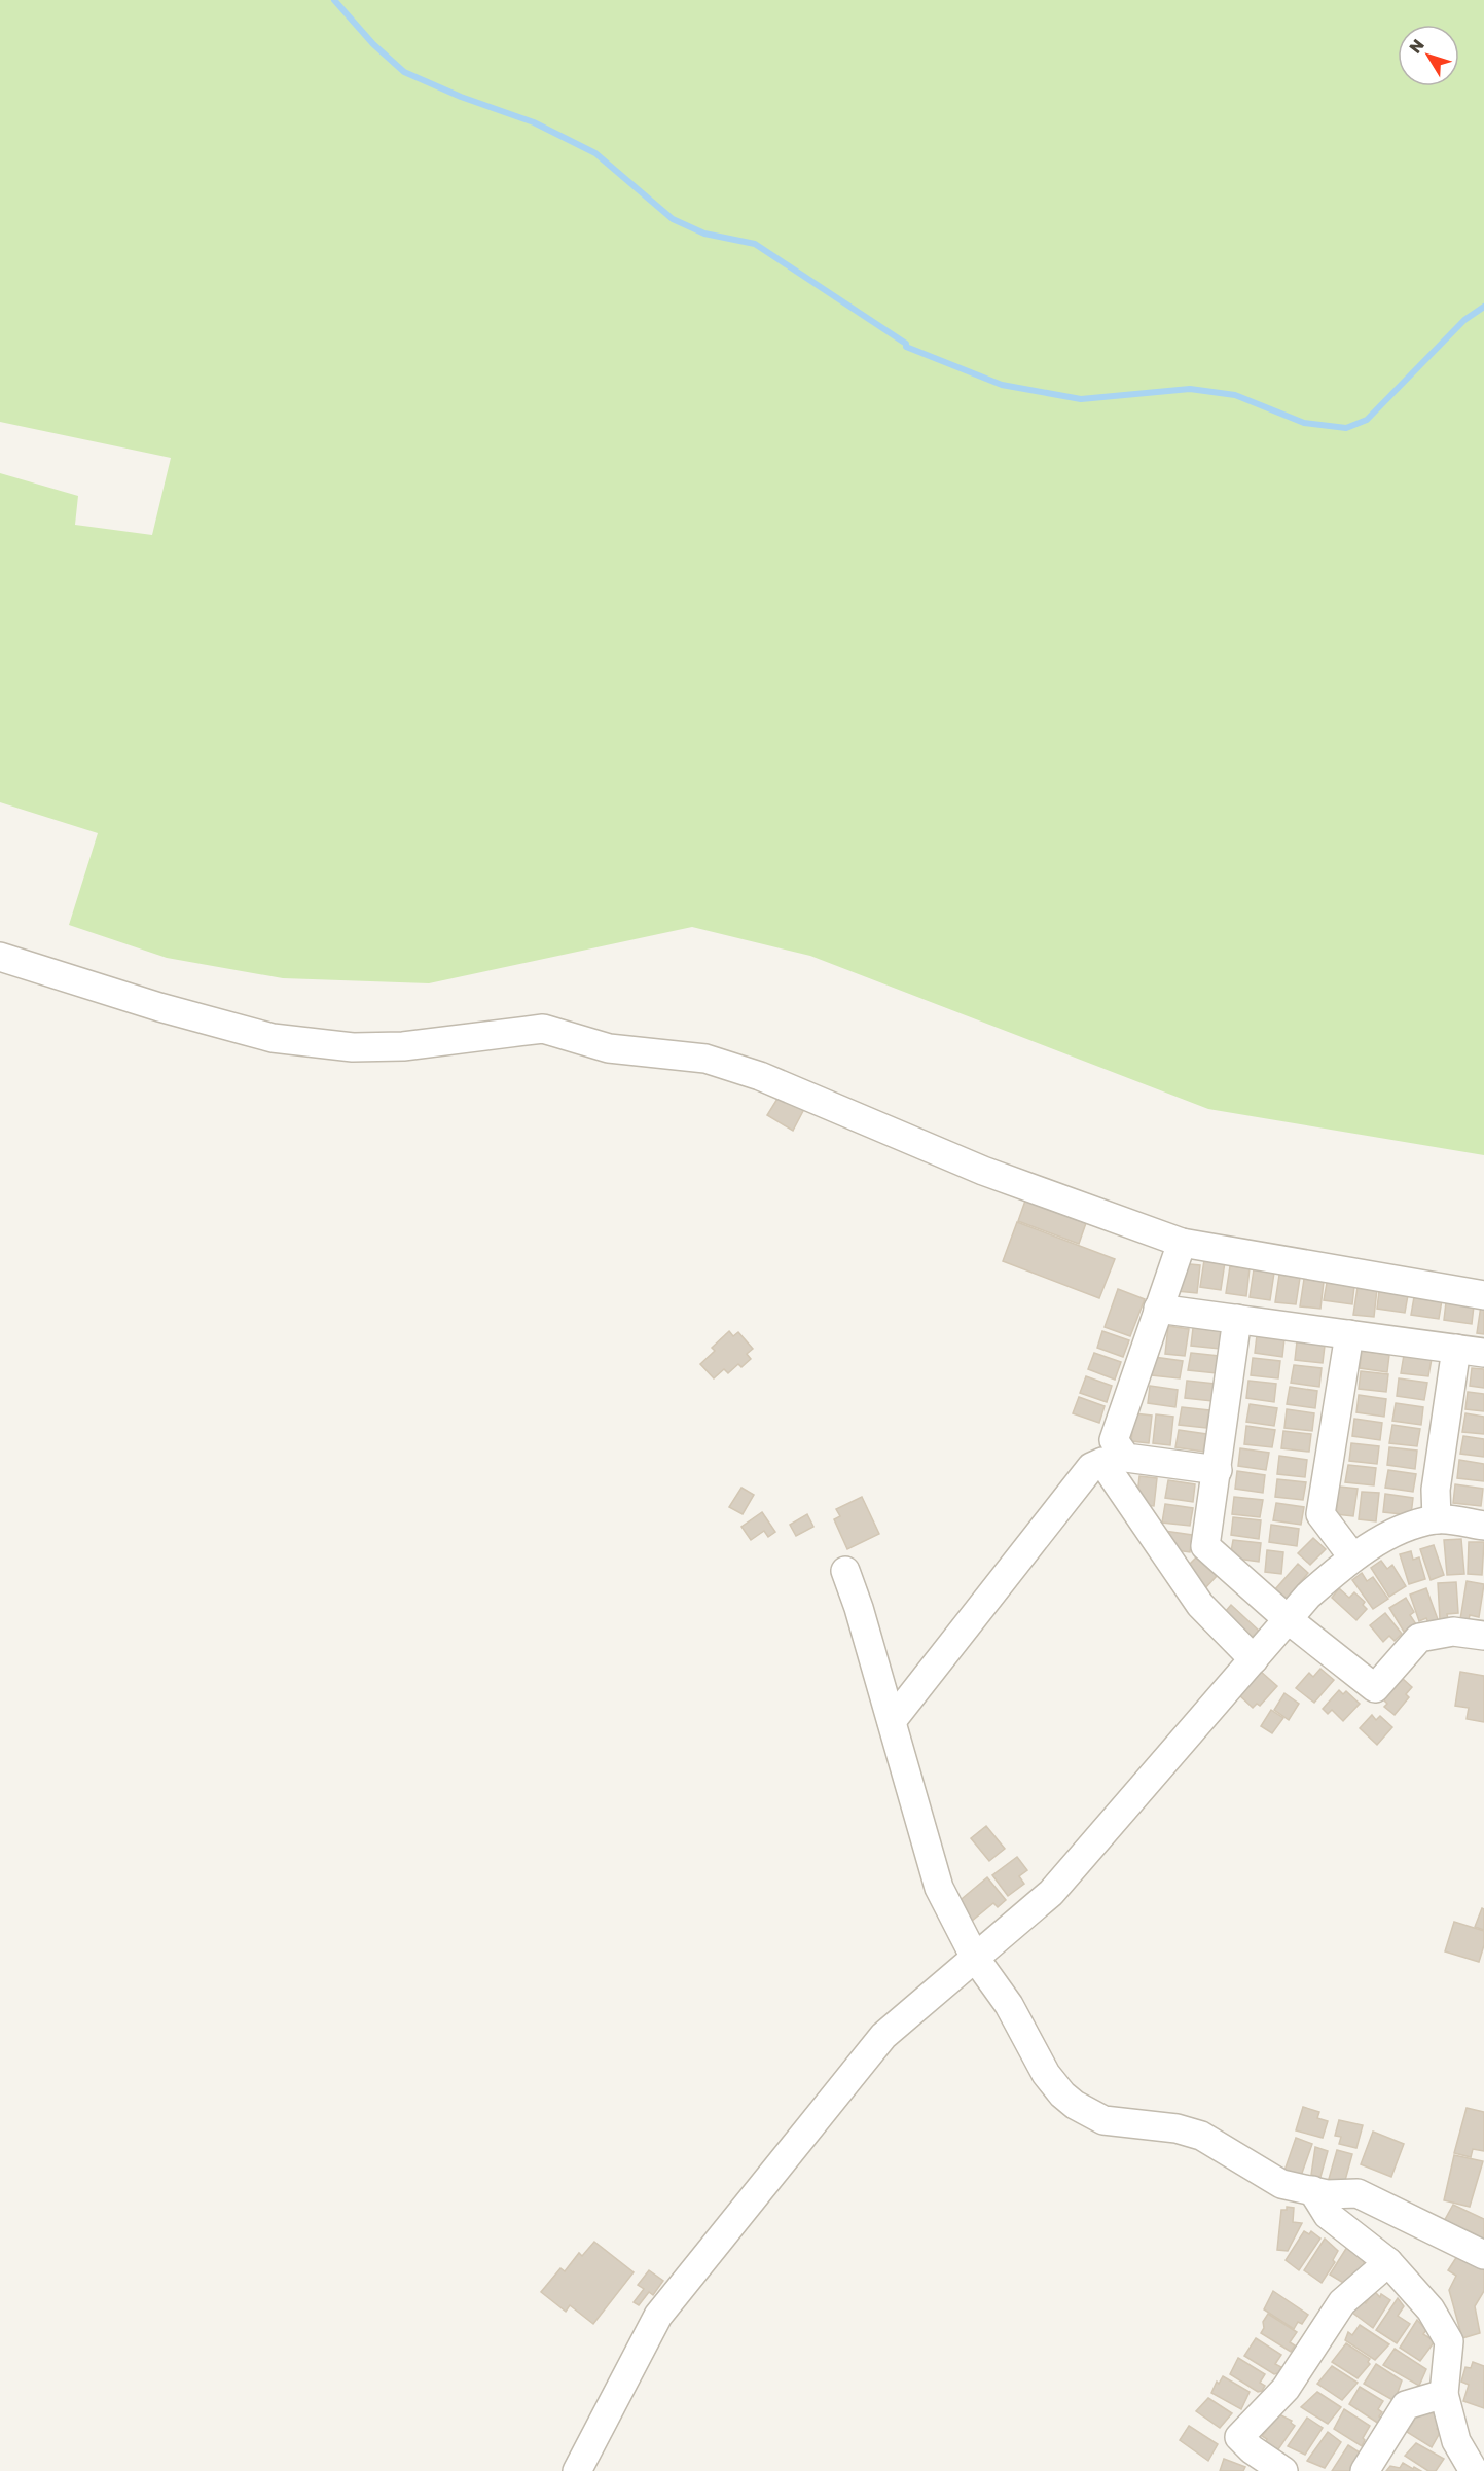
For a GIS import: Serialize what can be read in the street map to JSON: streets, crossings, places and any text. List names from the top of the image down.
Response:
{
  "north": "top left"
}
